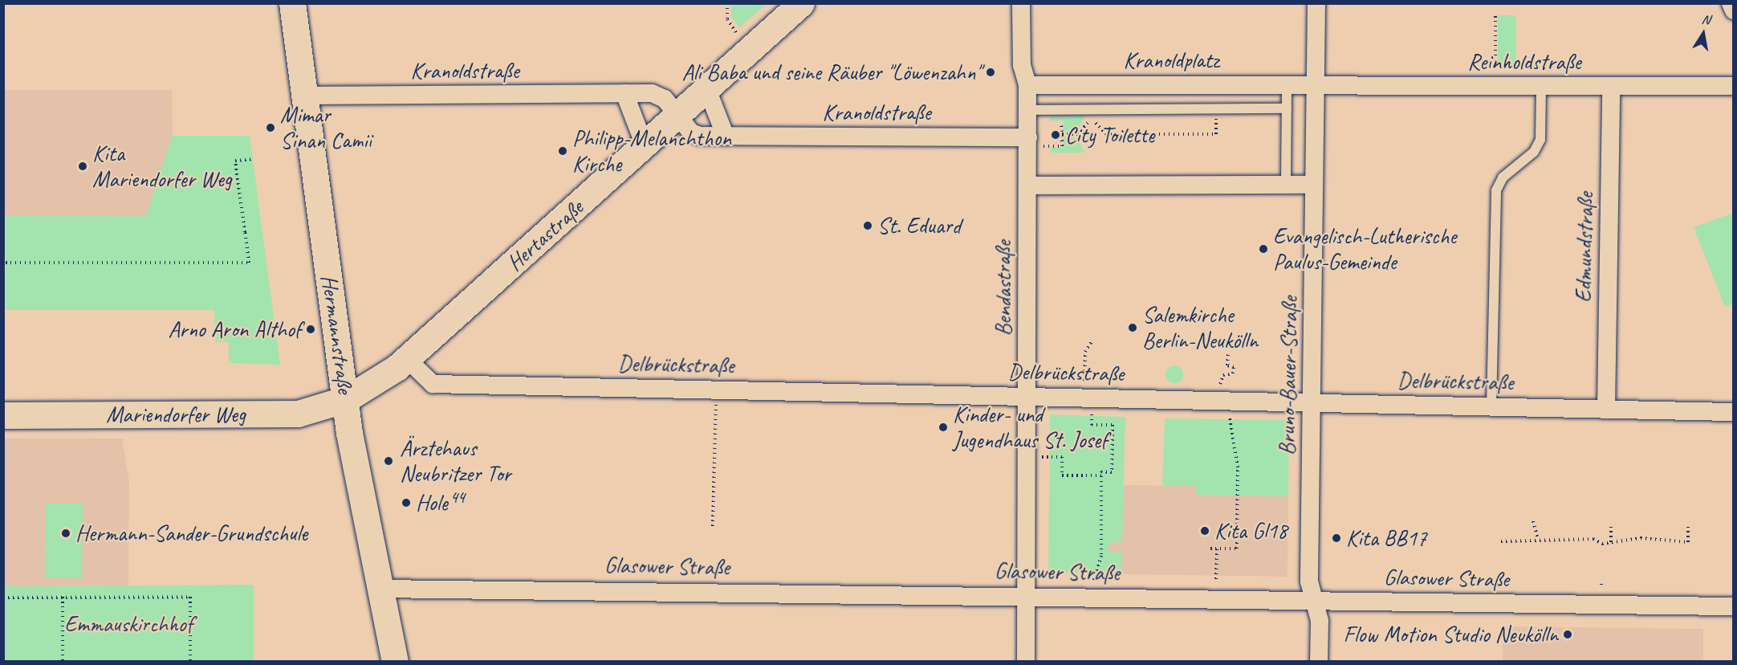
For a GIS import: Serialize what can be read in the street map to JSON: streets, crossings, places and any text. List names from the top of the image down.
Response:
{
  "streets": {
    "street": [
      "Kranoldplatz",
      "Reinholdstraße",
      "Kranoldstraße",
      "Hertastraße",
      "Edmundstraße",
      "Bendastraße",
      "Hermannstraße",
      "Delbrückstraße",
      "Bruno-Bauer-Straße",
      "Mariendorfer Weg",
      "Glasower Straße"
    ]
  },
  "crossings": [
    ["Kranoldplatz", "Reinholdstraße"],
    ["Kranoldplatz", "Bendastraße"],
    ["Kranoldplatz", "Bruno-Bauer-Straße"],
    ["Reinholdstraße", "Edmundstraße"],
    ["Reinholdstraße", "Bruno-Bauer-Straße"],
    ["Kranoldstraße", "Hertastraße"],
    ["Kranoldstraße", "Bendastraße"],
    ["Kranoldstraße", "Hermannstraße"],
    ["Hertastraße", "Hermannstraße"],
    ["Hertastraße", "Delbrückstraße"],
    ["Hertastraße", "Mariendorfer Weg"],
    ["Edmundstraße", "Delbrückstraße"],
    ["Bendastraße", "Delbrückstraße"],
    ["Bendastraße", "Glasower Straße"],
    ["Hermannstraße", "Mariendorfer Weg"],
    ["Hermannstraße", "Glasower Straße"],
    ["Delbrückstraße", "Bruno-Bauer-Straße"],
    ["Bruno-Bauer-Straße", "Glasower Straße"]
  ],
  "parks": ["Emmauskirchhof"],
  "places": [
    "Ali Baba und seine Räuber \"Löwenzahn\"",
    "Mimar Sinan Camii",
    "City Toilette",
    "Philipp-Melanchthon Kirche",
    "Kita Mariendorfer Weg",
    "St. Eduard",
    "Evangelisch-Lutherische Paulus-Gemeinde",
    "Salemkirche Berlin-Neukölln",
    "Arno Aron Althof",
    "Kinder- und Jugendhaus St. Josef",
    "Ärztehaus Neubritzer Tor",
    "Hole⁴⁴",
    "Kita Gl18",
    "Hermann-Sander-Grundschule",
    "Kita BB17",
    "Flow Motion Studio Neukölln"
  ],
  "north": "top"
}
